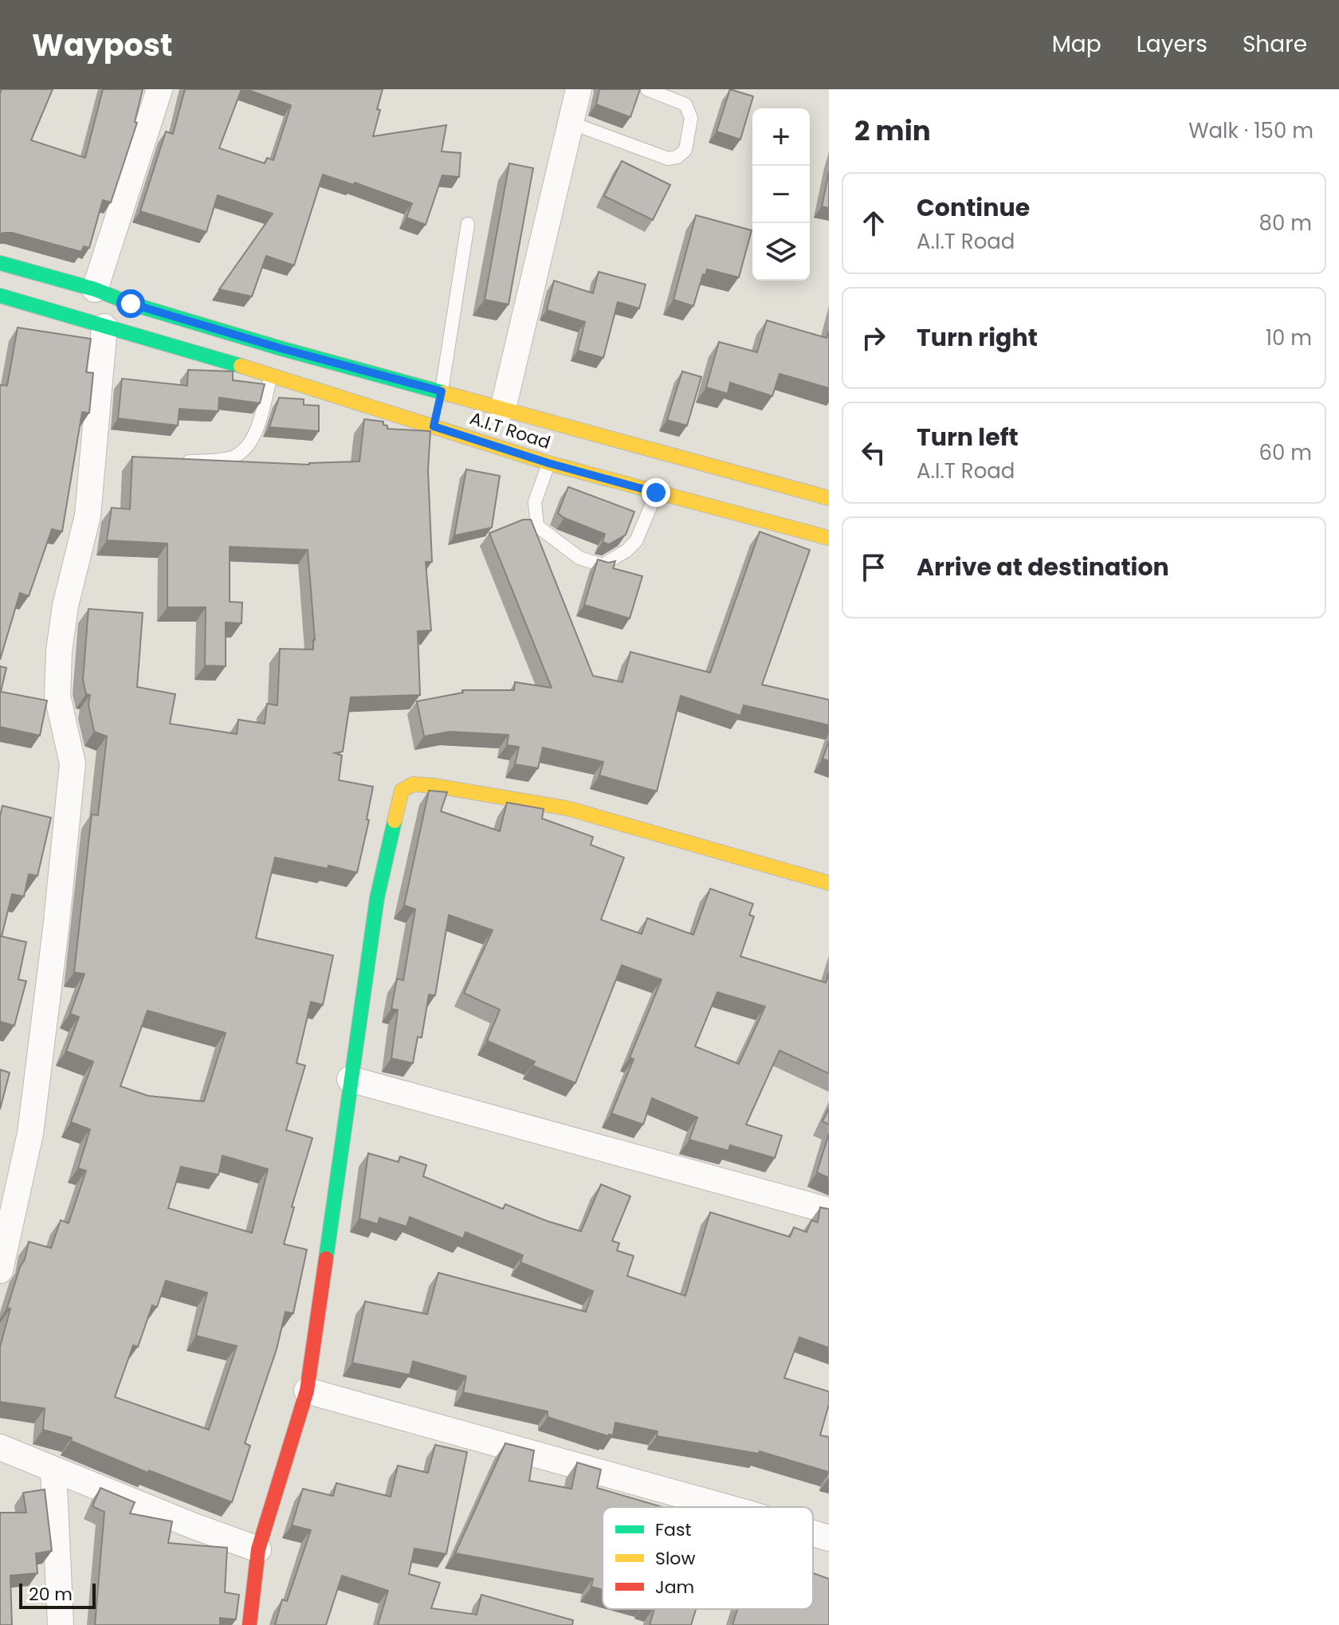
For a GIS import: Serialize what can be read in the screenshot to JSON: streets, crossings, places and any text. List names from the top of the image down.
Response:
{
  "streets": {
    "street": ["A.I.T Road"]
  },
  "legend": ["Fast", "Slow", "Jam"],
  "scale_bar": "20 m",
  "page": {
    "header": "Waypost",
    "nav": ["Map", "Layers", "Share"],
    "heading": ["2 min", "Walk · 150 m"],
    "map_buttons": ["+", "−"],
    "list": [
      ["Continue", "A.I.T Road", "80 m"],
      ["Turn right", "10 m"],
      ["Turn left", "A.I.T Road", "60 m"],
      "Arrive at destination"
    ],
    "scale": "20 m"
  }
}
